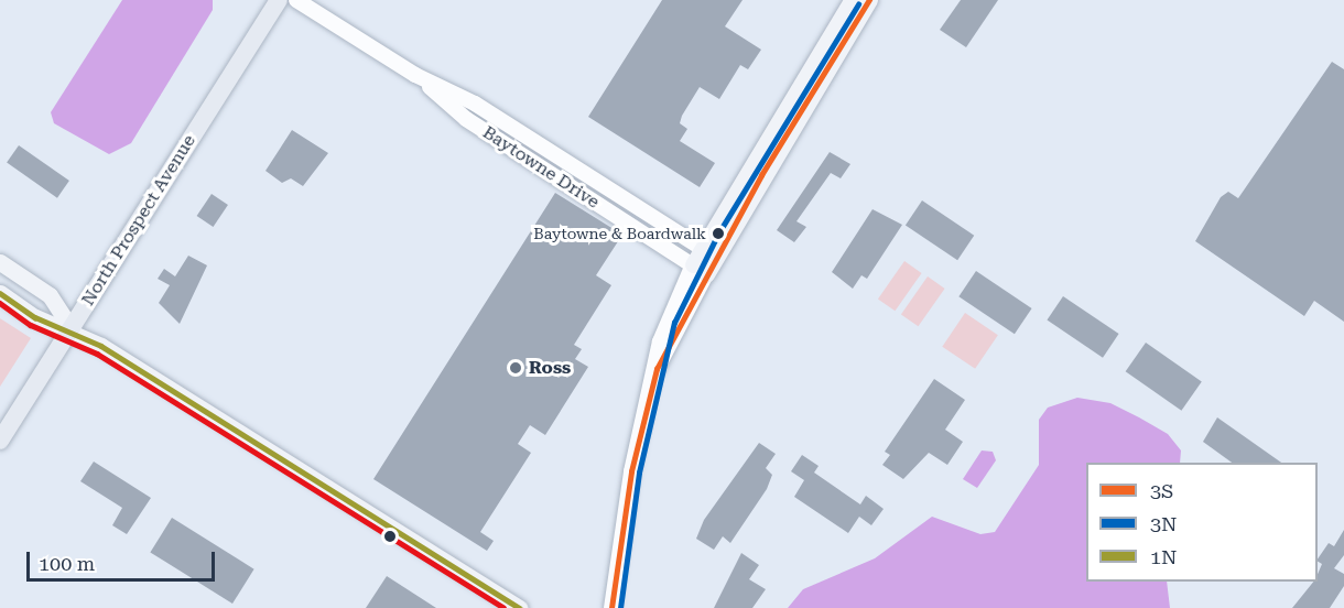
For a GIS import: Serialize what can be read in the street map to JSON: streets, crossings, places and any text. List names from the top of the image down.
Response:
{
  "streets": {
    "main road": ["North Prospect Avenue"],
    "street": ["Baytowne Drive"]
  },
  "places": ["Baytowne & Boardwalk", "Ross"],
  "lines": ["transit line 3S", "transit line 3N", "transit line 1N"],
  "legend": ["3S", "3N", "1N"],
  "scale_bar": "100 m"
}
